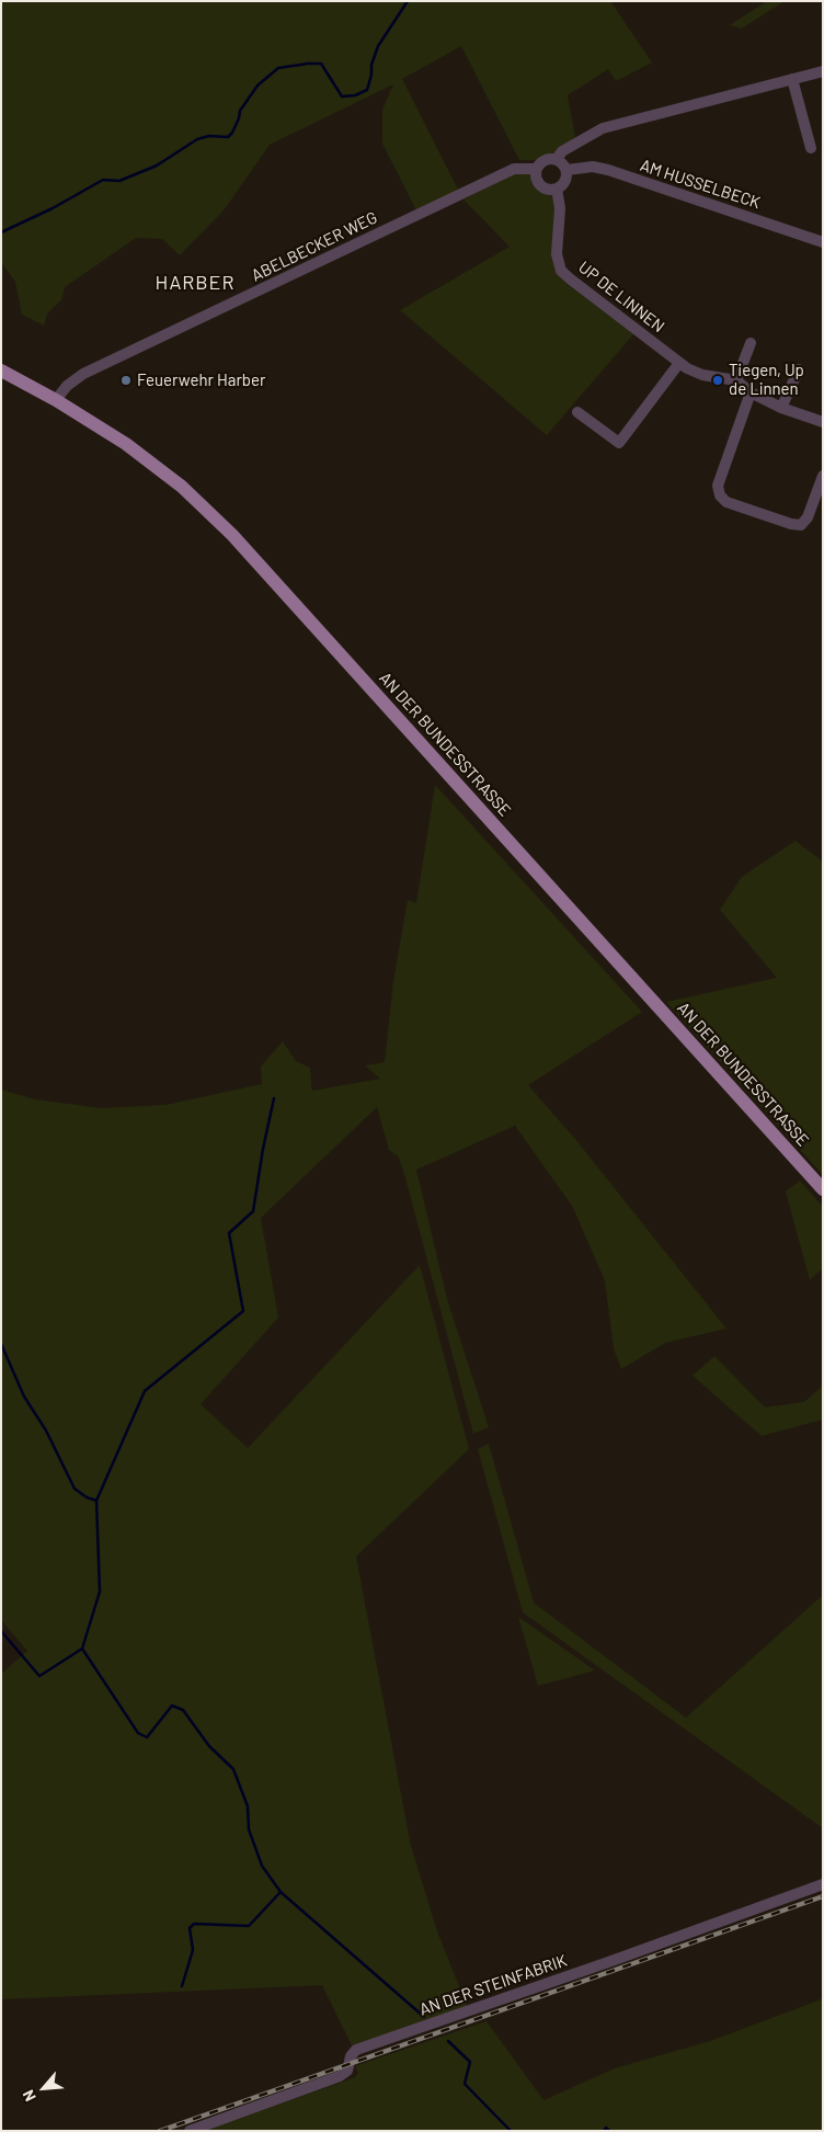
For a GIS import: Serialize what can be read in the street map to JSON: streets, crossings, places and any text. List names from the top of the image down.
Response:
{
  "streets": {
    "main road": ["AN DER BUNDESSTRASSE"],
    "street": [
      "AM HUSSELBECK",
      "ABELBECKER WEG",
      "UP DE LINNEN",
      "AN DER STEINFABRIK"
    ]
  },
  "crossings": [
    ["AM HUSSELBECK", "ABELBECKER WEG"],
    ["AM HUSSELBECK", "UP DE LINNEN"],
    ["ABELBECKER WEG", "UP DE LINNEN"],
    ["ABELBECKER WEG", "AN DER BUNDESSTRASSE"]
  ],
  "districts": ["HARBER"],
  "places": ["Feuerwehr Harber", "Tiegen, Up de Linnen"],
  "north": "bottom left"
}
